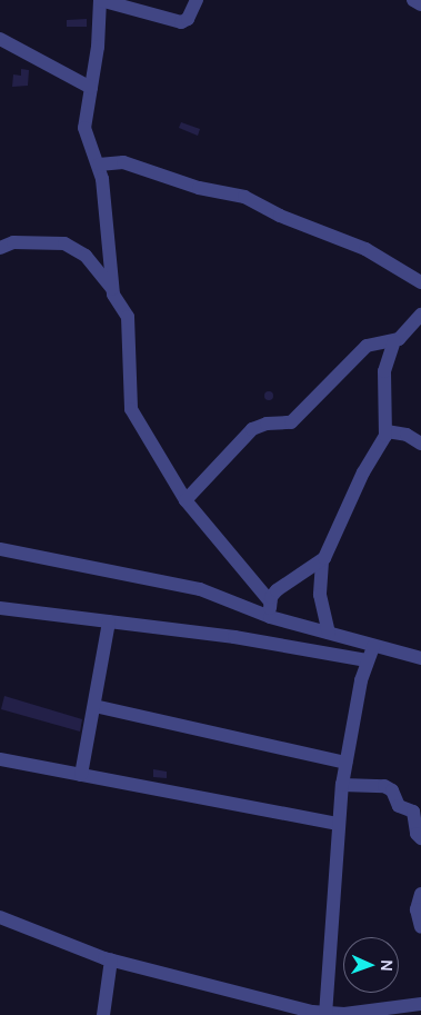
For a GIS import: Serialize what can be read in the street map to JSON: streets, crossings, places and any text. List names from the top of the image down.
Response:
{
  "north": "right"
}
